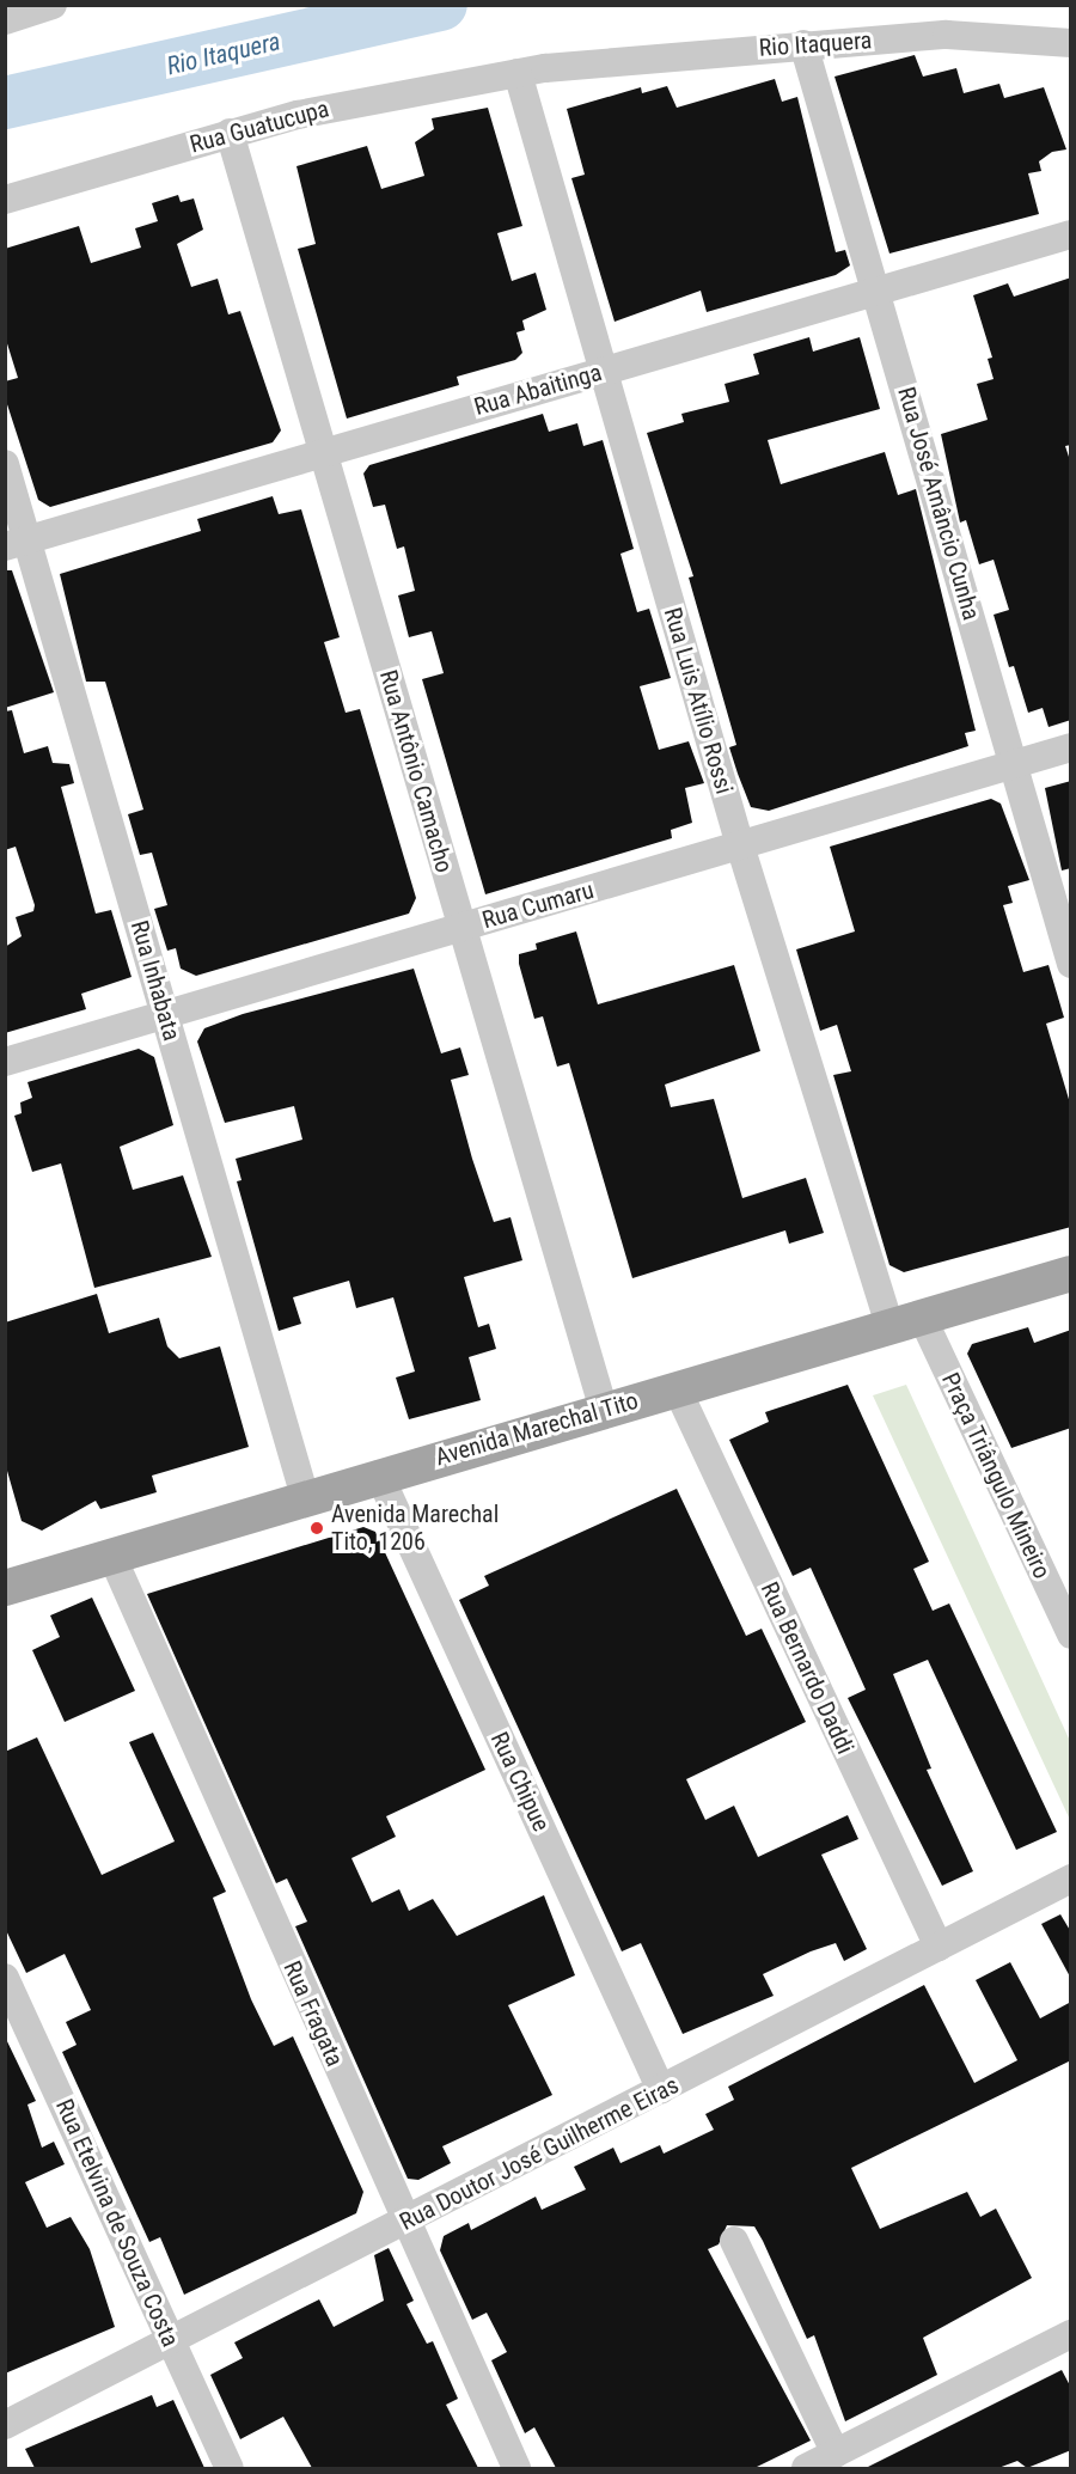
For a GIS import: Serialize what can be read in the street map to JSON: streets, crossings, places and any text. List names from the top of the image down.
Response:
{
  "streets": {
    "main road": ["Avenida Marechal Tito"],
    "street": [
      "Rio Itaquera",
      "Rua Guatucupa",
      "Rua Abaitinga",
      "Rua José Amâncio Cunha",
      "Rua Luis Atílio Rossi",
      "Rua Antônio Camacho",
      "Rua Cumaru",
      "Rua Inhabata",
      "Praça Triângulo Mineiro",
      "Rua Bernardo Daddi",
      "Rua Chipue",
      "Rua Fragata",
      "Rua Doutor José Guilherme Eiras",
      "Rua Etelvina de Souza Costa"
    ]
  },
  "crossings": [
    ["Rio Itaquera", "Rua Guatucupa"],
    ["Rio Itaquera", "Rua José Amâncio Cunha"],
    ["Rio Itaquera", "Rua Luis Atílio Rossi"],
    ["Rua Guatucupa", "Rua Luis Atílio Rossi"],
    ["Rua Guatucupa", "Rua Antônio Camacho"],
    ["Rua Abaitinga", "Rua José Amâncio Cunha"],
    ["Rua Abaitinga", "Rua Luis Atílio Rossi"],
    ["Rua Abaitinga", "Rua Antônio Camacho"],
    ["Rua Abaitinga", "Rua Inhabata"],
    ["Rua José Amâncio Cunha", "Rua Cumaru"],
    ["Rua Luis Atílio Rossi", "Rua Cumaru"],
    ["Rua Luis Atílio Rossi", "Avenida Marechal Tito"],
    ["Rua Luis Atílio Rossi", "Praça Triângulo Mineiro"],
    ["Rua Antônio Camacho", "Rua Cumaru"],
    ["Rua Antônio Camacho", "Avenida Marechal Tito"],
    ["Rua Cumaru", "Rua Inhabata"],
    ["Rua Inhabata", "Avenida Marechal Tito"],
    ["Avenida Marechal Tito", "Praça Triângulo Mineiro"],
    ["Avenida Marechal Tito", "Rua Bernardo Daddi"],
    ["Avenida Marechal Tito", "Rua Chipue"],
    ["Avenida Marechal Tito", "Rua Fragata"],
    ["Rua Bernardo Daddi", "Rua Doutor José Guilherme Eiras"],
    ["Rua Chipue", "Rua Doutor José Guilherme Eiras"],
    ["Rua Fragata", "Rua Doutor José Guilherme Eiras"],
    ["Rua Doutor José Guilherme Eiras", "Rua Etelvina de Souza Costa"]
  ],
  "water": ["Rio Itaquera"],
  "places": ["Avenida Marechal Tito, 1206"]
}
